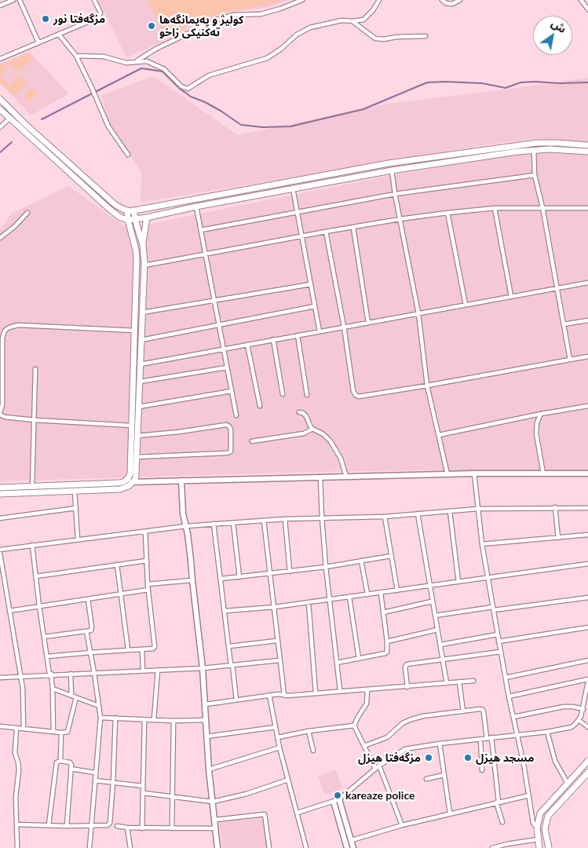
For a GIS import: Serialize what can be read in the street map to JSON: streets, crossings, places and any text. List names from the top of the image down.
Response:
{
  "places": [
    "مزگەفتا نور",
    "كوليژ و په‌يمانگه‌ها ته‌كنيكى زاخو",
    "مزگەفتا هیزل",
    "مسجد هيزل",
    "kareaze police"
  ],
  "north": "top right"
}
